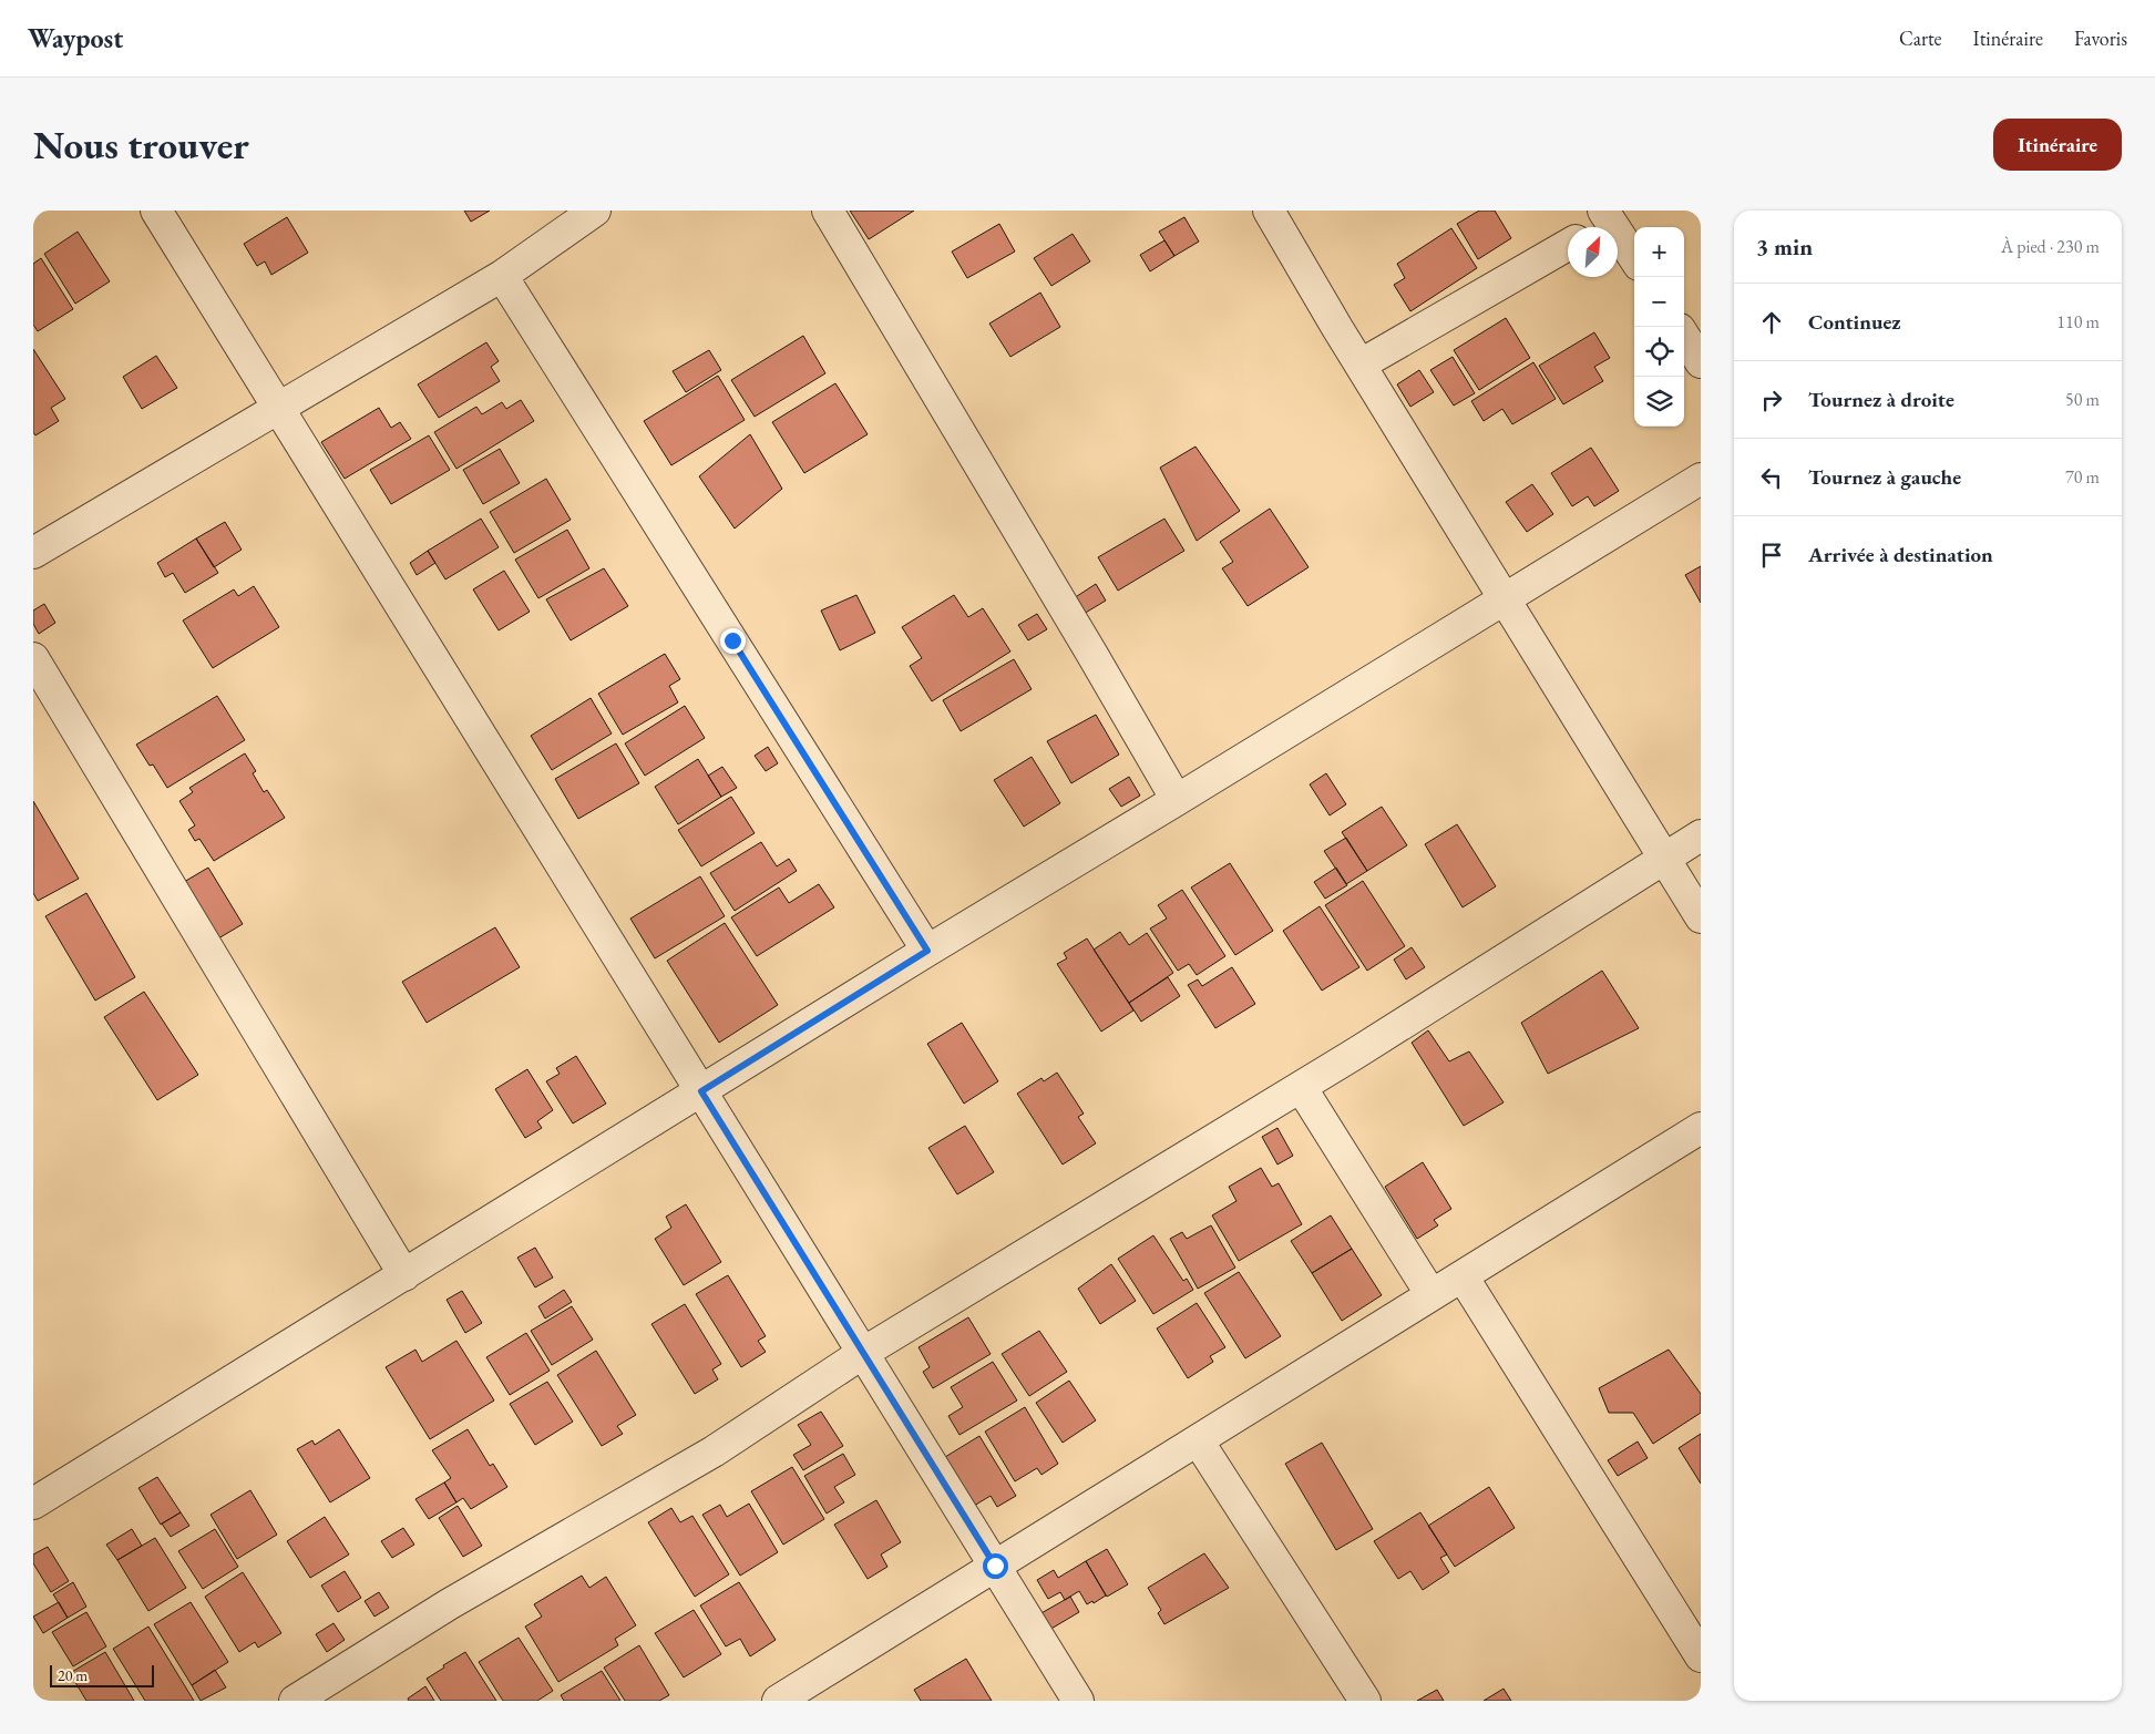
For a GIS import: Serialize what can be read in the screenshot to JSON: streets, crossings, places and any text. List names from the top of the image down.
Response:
{
  "scale_bar": "20 m",
  "north": "top right",
  "page": {
    "header": "Waypost",
    "nav": ["Carte", "Itinéraire", "Favoris"],
    "buttons": "Itinéraire",
    "title": "Nous trouver",
    "heading": ["3 min", "À pied · 230 m"],
    "map_buttons": ["+", "−"],
    "list": [
      ["Continuez", "110 m"],
      ["Tournez à droite", "50 m"],
      ["Tournez à gauche", "70 m"],
      "Arrivée à destination"
    ],
    "scale": "20 m"
  }
}
